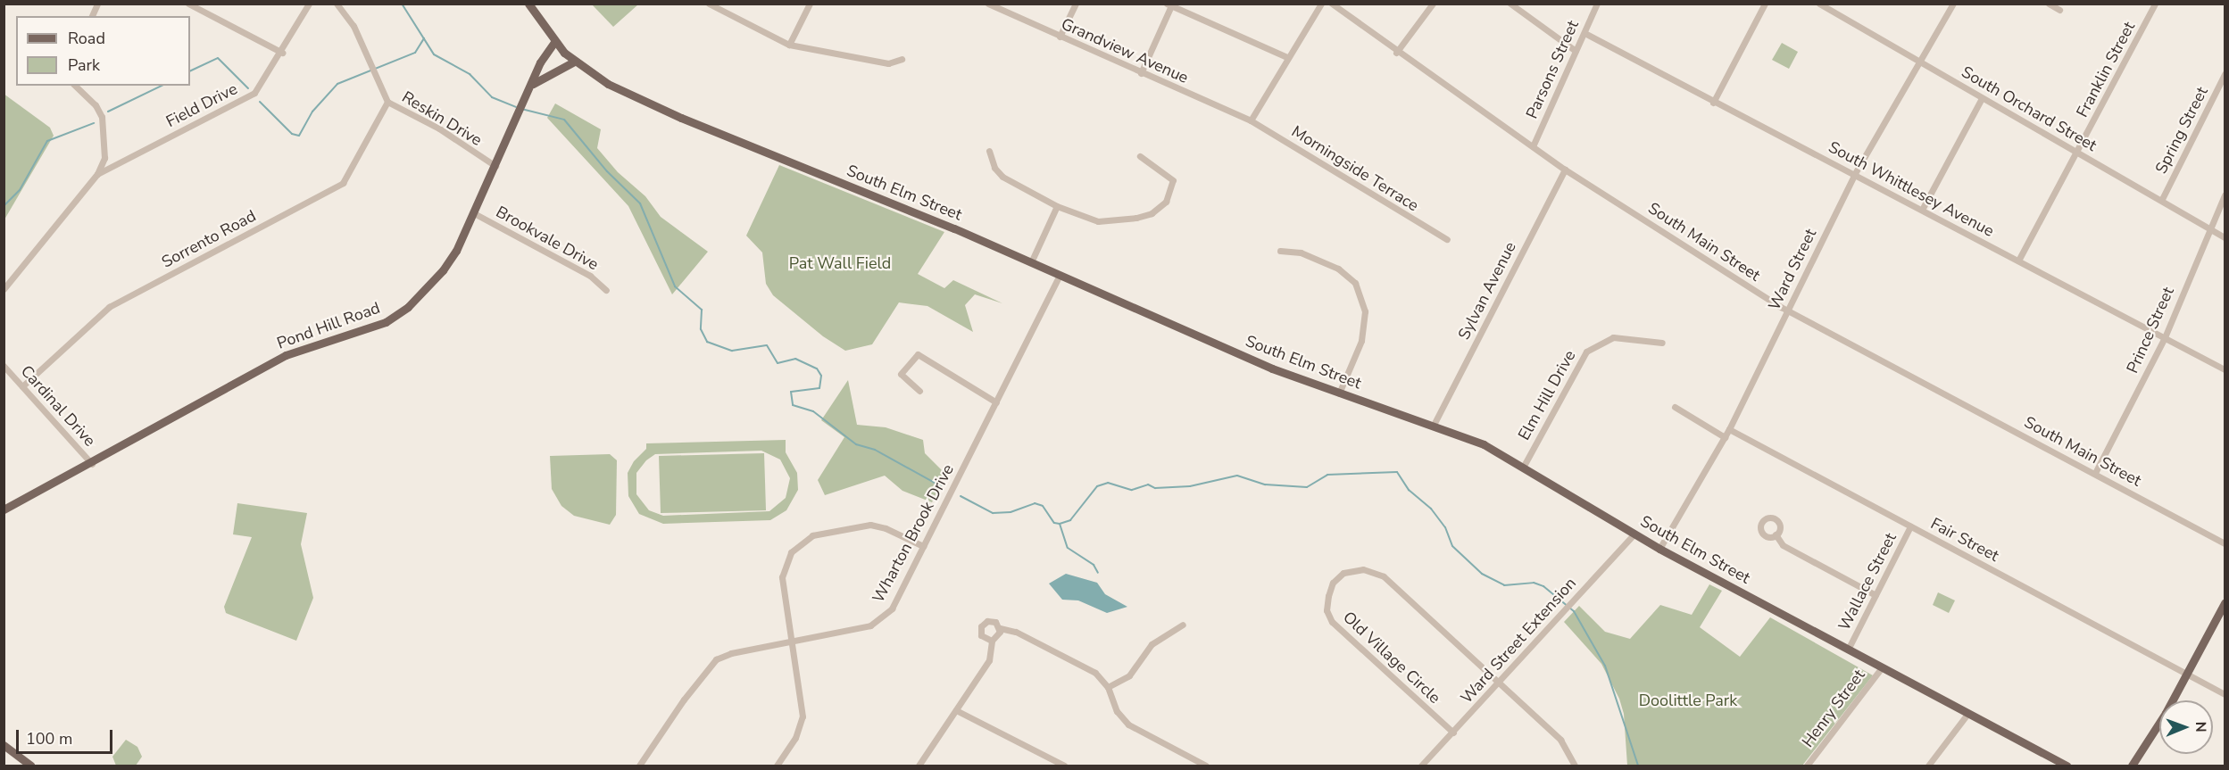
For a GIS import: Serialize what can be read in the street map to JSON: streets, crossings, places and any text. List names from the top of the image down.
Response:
{
  "streets": {
    "main road": ["South Elm Street", "Pond Hill Road"],
    "street": [
      "Grandview Avenue",
      "Parsons Street",
      "Franklin Street",
      "Field Drive",
      "South Orchard Street",
      "Reskin Drive",
      "Spring Street",
      "Morningside Terrace",
      "South Whittlesey Avenue",
      "Brookvale Drive",
      "Sorrento Road",
      "South Main Street",
      "Ward Street",
      "Sylvan Avenue",
      "Prince Street",
      "Elm Hill Drive",
      "Cardinal Drive",
      "Wharton Brook Drive",
      "Fair Street",
      "Wallace Street",
      "Ward Street Extension",
      "Old Village Circle",
      "Henry Street"
    ]
  },
  "crossings": [
    ["Grandview Avenue", "Morningside Terrace"],
    ["Parsons Street", "South Whittlesey Avenue"],
    ["Parsons Street", "South Main Street"],
    ["Franklin Street", "South Orchard Street"],
    ["Franklin Street", "South Whittlesey Avenue"],
    ["South Orchard Street", "Spring Street"],
    ["South Orchard Street", "Ward Street"],
    ["South Orchard Street", "Prince Street"],
    ["Reskin Drive", "Sorrento Road"],
    ["Reskin Drive", "Pond Hill Road"],
    ["South Whittlesey Avenue", "Ward Street"],
    ["South Whittlesey Avenue", "Prince Street"],
    ["South Elm Street", "Ward Street"],
    ["South Elm Street", "Sylvan Avenue"],
    ["South Elm Street", "Pond Hill Road"],
    ["South Elm Street", "Elm Hill Drive"],
    ["South Elm Street", "Wharton Brook Drive"],
    ["South Elm Street", "Wallace Street"],
    ["South Elm Street", "Ward Street Extension"],
    ["South Elm Street", "Henry Street"],
    ["Brookvale Drive", "Pond Hill Road"],
    ["Sorrento Road", "Cardinal Drive"],
    ["South Main Street", "Ward Street"],
    ["South Main Street", "Sylvan Avenue"],
    ["South Main Street", "Prince Street"],
    ["Ward Street", "Fair Street"],
    ["Pond Hill Road", "Cardinal Drive"],
    ["Fair Street", "Wallace Street"],
    ["Ward Street Extension", "Old Village Circle"]
  ],
  "parks": ["Pat Wall Field", "Doolittle Park"],
  "legend": ["Road", "Park"],
  "scale_bar": "100 m",
  "north": "right"
}
